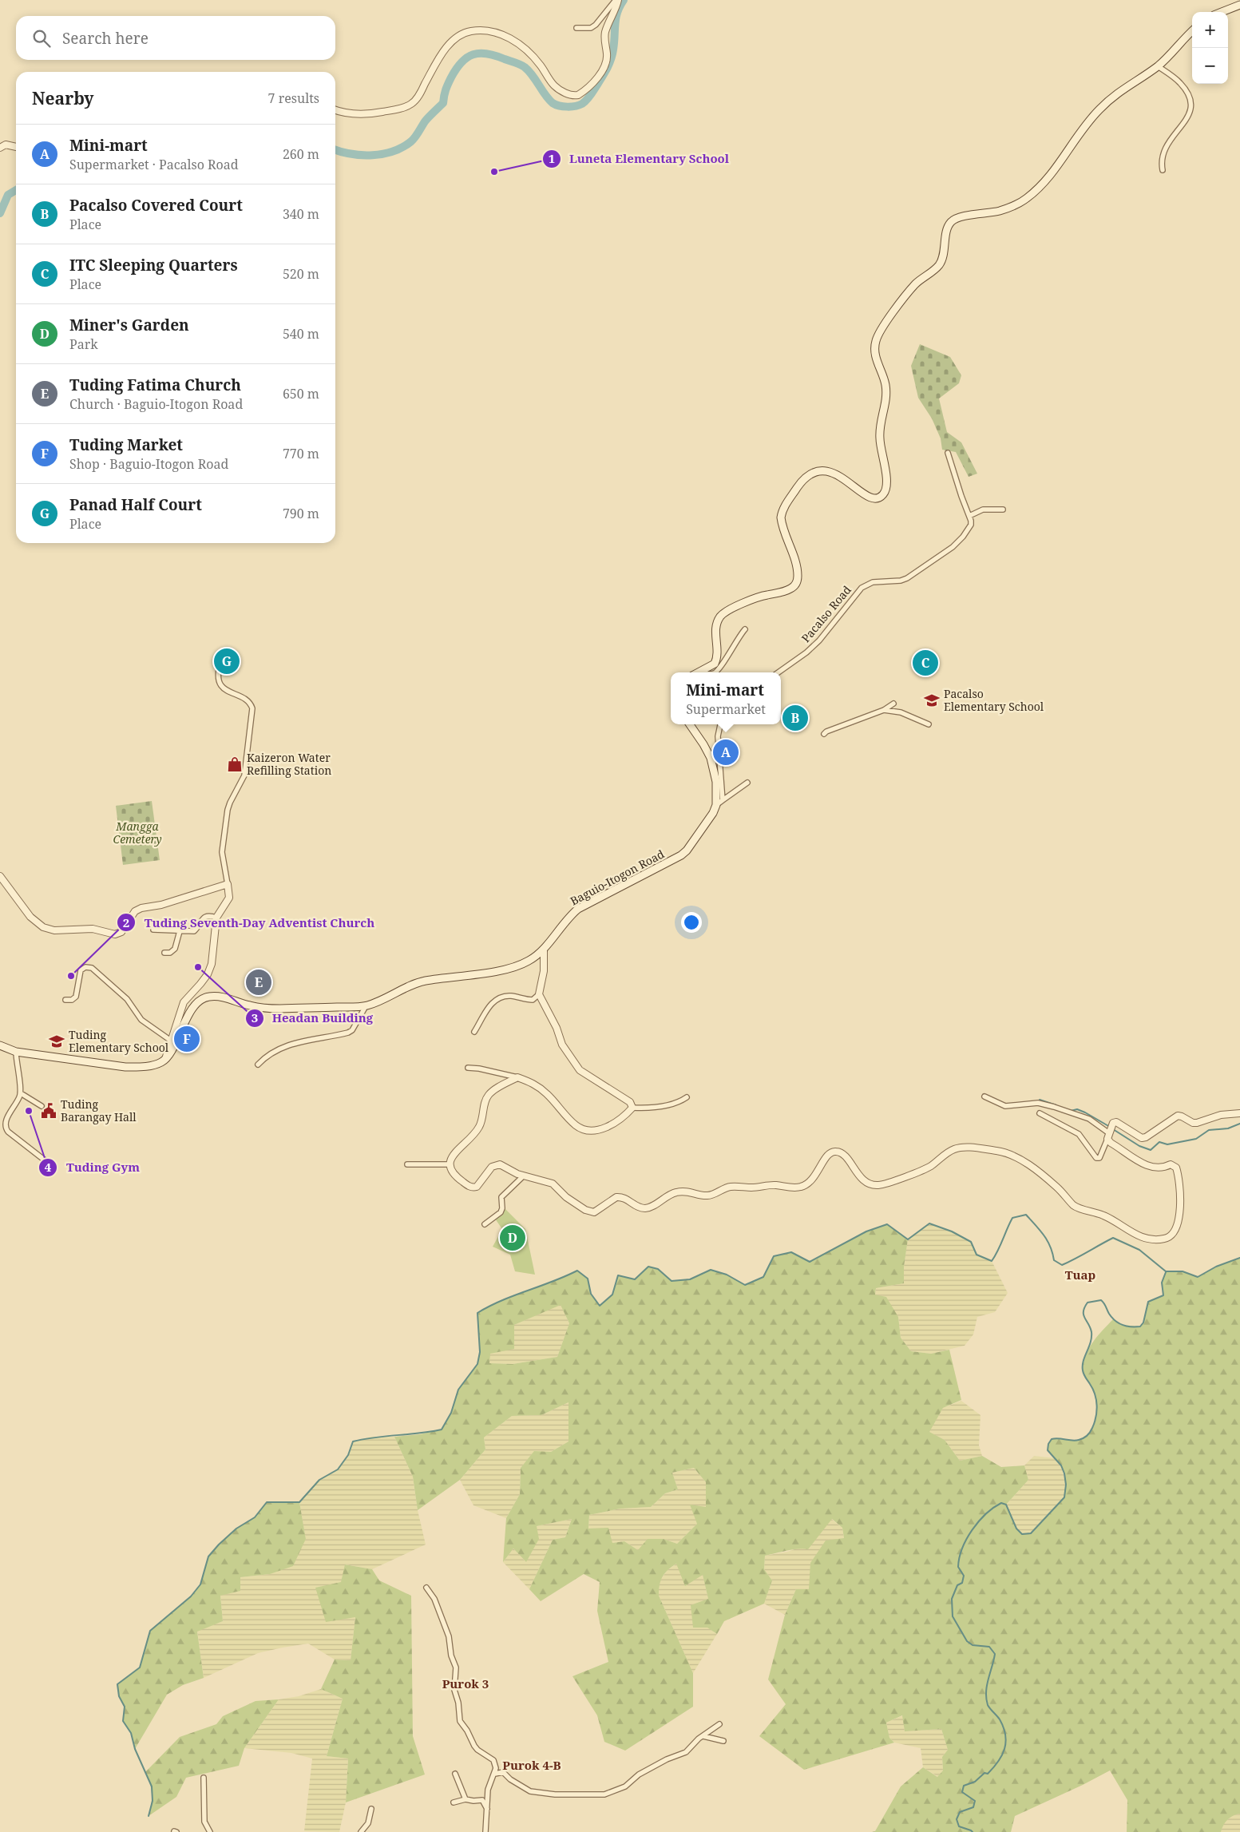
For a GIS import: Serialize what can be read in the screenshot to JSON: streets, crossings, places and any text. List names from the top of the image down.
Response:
{
  "streets": {
    "main road": ["Baguio-Itogon Road"],
    "street": ["Pacalso Road"]
  },
  "districts": ["Tuap", "Purok 3", "Purok 4-B"],
  "parks": ["Mangga Cemetery"],
  "places": {
    "other": [
      "Luneta Elementary School",
      "Headan Building",
      "Tuding Seventh-Day Adventist Church",
      "Tuding Gym"
    ],
    "school or university": ["Pacalso Elementary School", "Tuding Elementary School"],
    "shop": ["Kaizeron Water Refilling Station"],
    "public building": ["Tuding Barangay Hall"]
  },
  "page": {
    "map_buttons": ["+", "−"],
    "search": "Search here",
    "heading": ["Nearby", "7 results"],
    "list": [
      {
        "mark": "A",
        "name": "Mini-mart",
        "note": "Supermarket · Pacalso Road",
        "value": "260 m"
      },
      {
        "mark": "B",
        "name": "Pacalso Covered Court",
        "note": "Place",
        "value": "340 m"
      },
      {
        "mark": "C",
        "name": "ITC Sleeping Quarters",
        "note": "Place",
        "value": "520 m"
      },
      {
        "mark": "D",
        "name": "Miner's Garden",
        "note": "Park",
        "value": "540 m"
      },
      {
        "mark": "E",
        "name": "Tuding Fatima Church",
        "note": "Church · Baguio-Itogon Road",
        "value": "650 m"
      },
      {
        "mark": "F",
        "name": "Tuding Market",
        "note": "Shop · Baguio-Itogon Road",
        "value": "770 m"
      },
      {
        "mark": "G",
        "name": "Panad Half Court",
        "note": "Place",
        "value": "790 m"
      }
    ],
    "pins": [
      "G",
      "C",
      "B",
      "A",
      "E",
      "F",
      "D"
    ],
    "popup": ["Mini-mart", "Supermarket"]
  }
}
